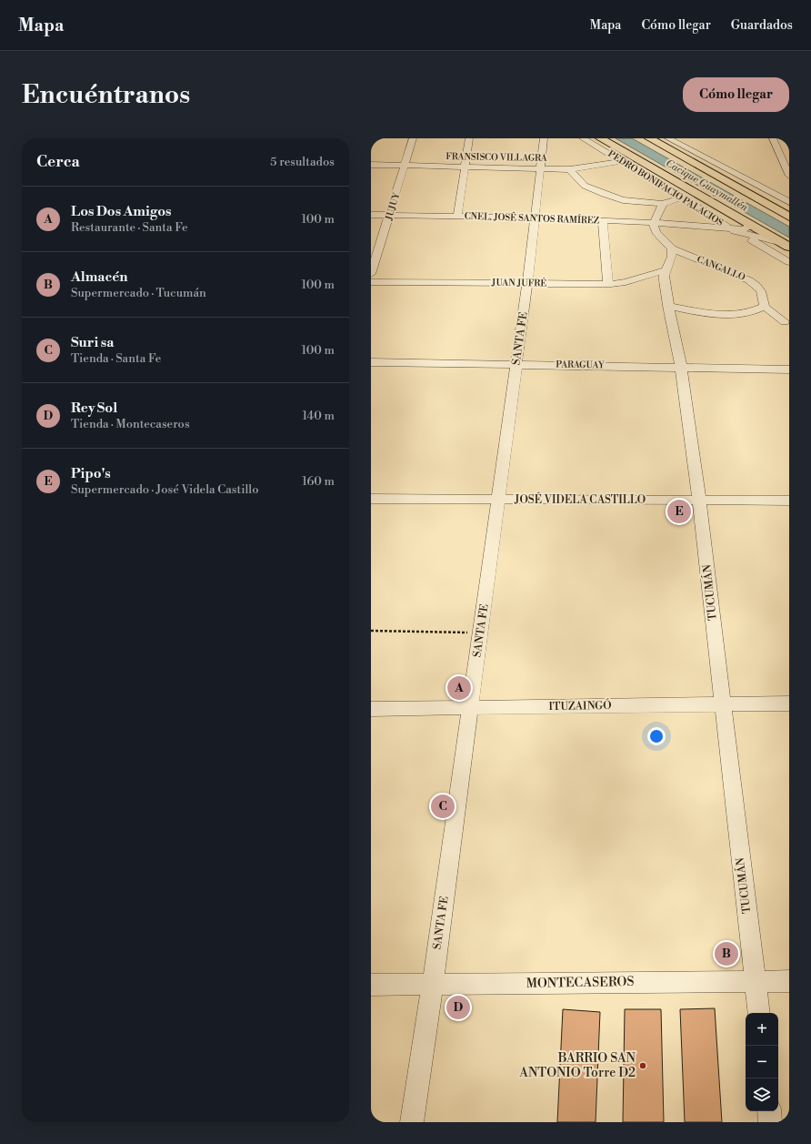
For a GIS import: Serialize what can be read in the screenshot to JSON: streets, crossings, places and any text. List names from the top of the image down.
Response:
{
  "streets": {
    "street": [
      "FRANSISCO VILLAGRA",
      "PEDRO BONIFACIO PALACIOS",
      "JUJUY",
      "CNEL. JOSÉ SANTOS RAMÍREZ",
      "CANGALLO",
      "JUAN JUFRÉ",
      "SANTA FE",
      "PARAGUAY",
      "JOSÉ VIDELA CASTILLO",
      "TUCUMÁN",
      "ITUZAINGÓ",
      "MONTECASEROS"
    ]
  },
  "crossings": [
    ["FRANSISCO VILLAGRA", "PEDRO BONIFACIO PALACIOS"],
    ["FRANSISCO VILLAGRA", "JUJUY"],
    ["FRANSISCO VILLAGRA", "SANTA FE"],
    ["PEDRO BONIFACIO PALACIOS", "CNEL. JOSÉ SANTOS RAMÍREZ"],
    ["JUJUY", "CNEL. JOSÉ SANTOS RAMÍREZ"],
    ["CNEL. JOSÉ SANTOS RAMÍREZ", "SANTA FE"],
    ["CANGALLO", "TUCUMÁN"],
    ["JUAN JUFRÉ", "SANTA FE"],
    ["JUAN JUFRÉ", "TUCUMÁN"],
    ["SANTA FE", "PARAGUAY"],
    ["SANTA FE", "JOSÉ VIDELA CASTILLO"],
    ["SANTA FE", "ITUZAINGÓ"],
    ["SANTA FE", "MONTECASEROS"],
    ["PARAGUAY", "TUCUMÁN"],
    ["JOSÉ VIDELA CASTILLO", "TUCUMÁN"],
    ["TUCUMÁN", "ITUZAINGÓ"],
    ["TUCUMÁN", "MONTECASEROS"]
  ],
  "water": ["Cacique Guaymallén"],
  "places": ["BARRIO SAN ANTONIO Torre D2"],
  "page": {
    "header": "Mapa",
    "nav": ["Mapa", "Cómo llegar", "Guardados"],
    "buttons": "Cómo llegar",
    "title": "Encuéntranos",
    "heading": ["Cerca", "5 resultados"],
    "list": [
      {
        "mark": "A",
        "name": "Los Dos Amigos",
        "note": "Restaurante · Santa Fe",
        "value": "100 m"
      },
      {
        "mark": "B",
        "name": "Almacén",
        "note": "Supermercado · Tucumán",
        "value": "100 m"
      },
      {
        "mark": "C",
        "name": "Suri sa",
        "note": "Tienda · Santa Fe",
        "value": "100 m"
      },
      {
        "mark": "D",
        "name": "Rey Sol",
        "note": "Tienda · Montecaseros",
        "value": "140 m"
      },
      {
        "mark": "E",
        "name": "Pipo's",
        "note": "Supermercado · José Videla Castillo",
        "value": "160 m"
      }
    ],
    "pins": [
      "E",
      "A",
      "C",
      "B",
      "D"
    ],
    "map_buttons": ["+", "−"]
  }
}
